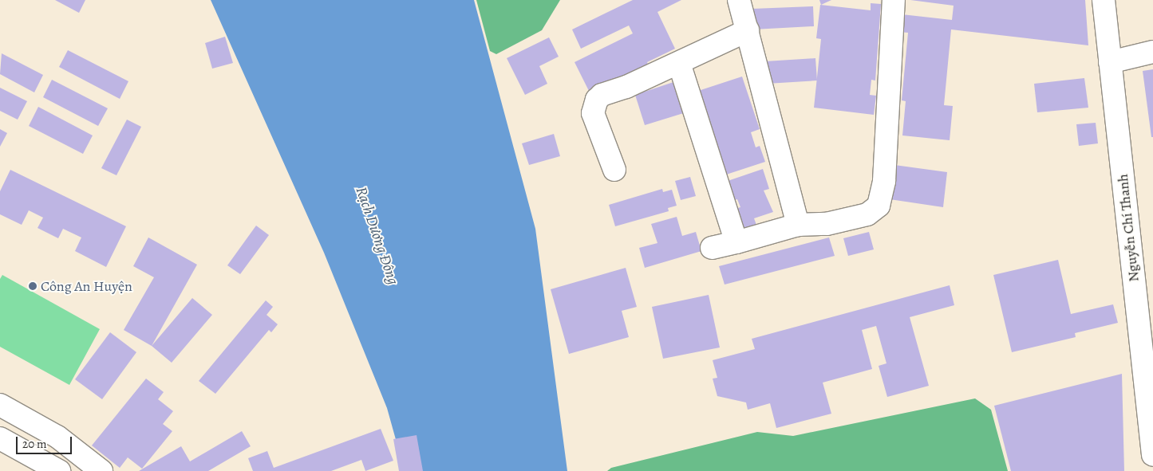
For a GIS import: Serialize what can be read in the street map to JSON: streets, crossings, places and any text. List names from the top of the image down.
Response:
{
  "streets": {
    "street": ["Nguyễn Chí Thanh"]
  },
  "water": ["Rạch Dương Đông"],
  "places": ["Công An Huyện"],
  "scale_bar": "20 m"
}
